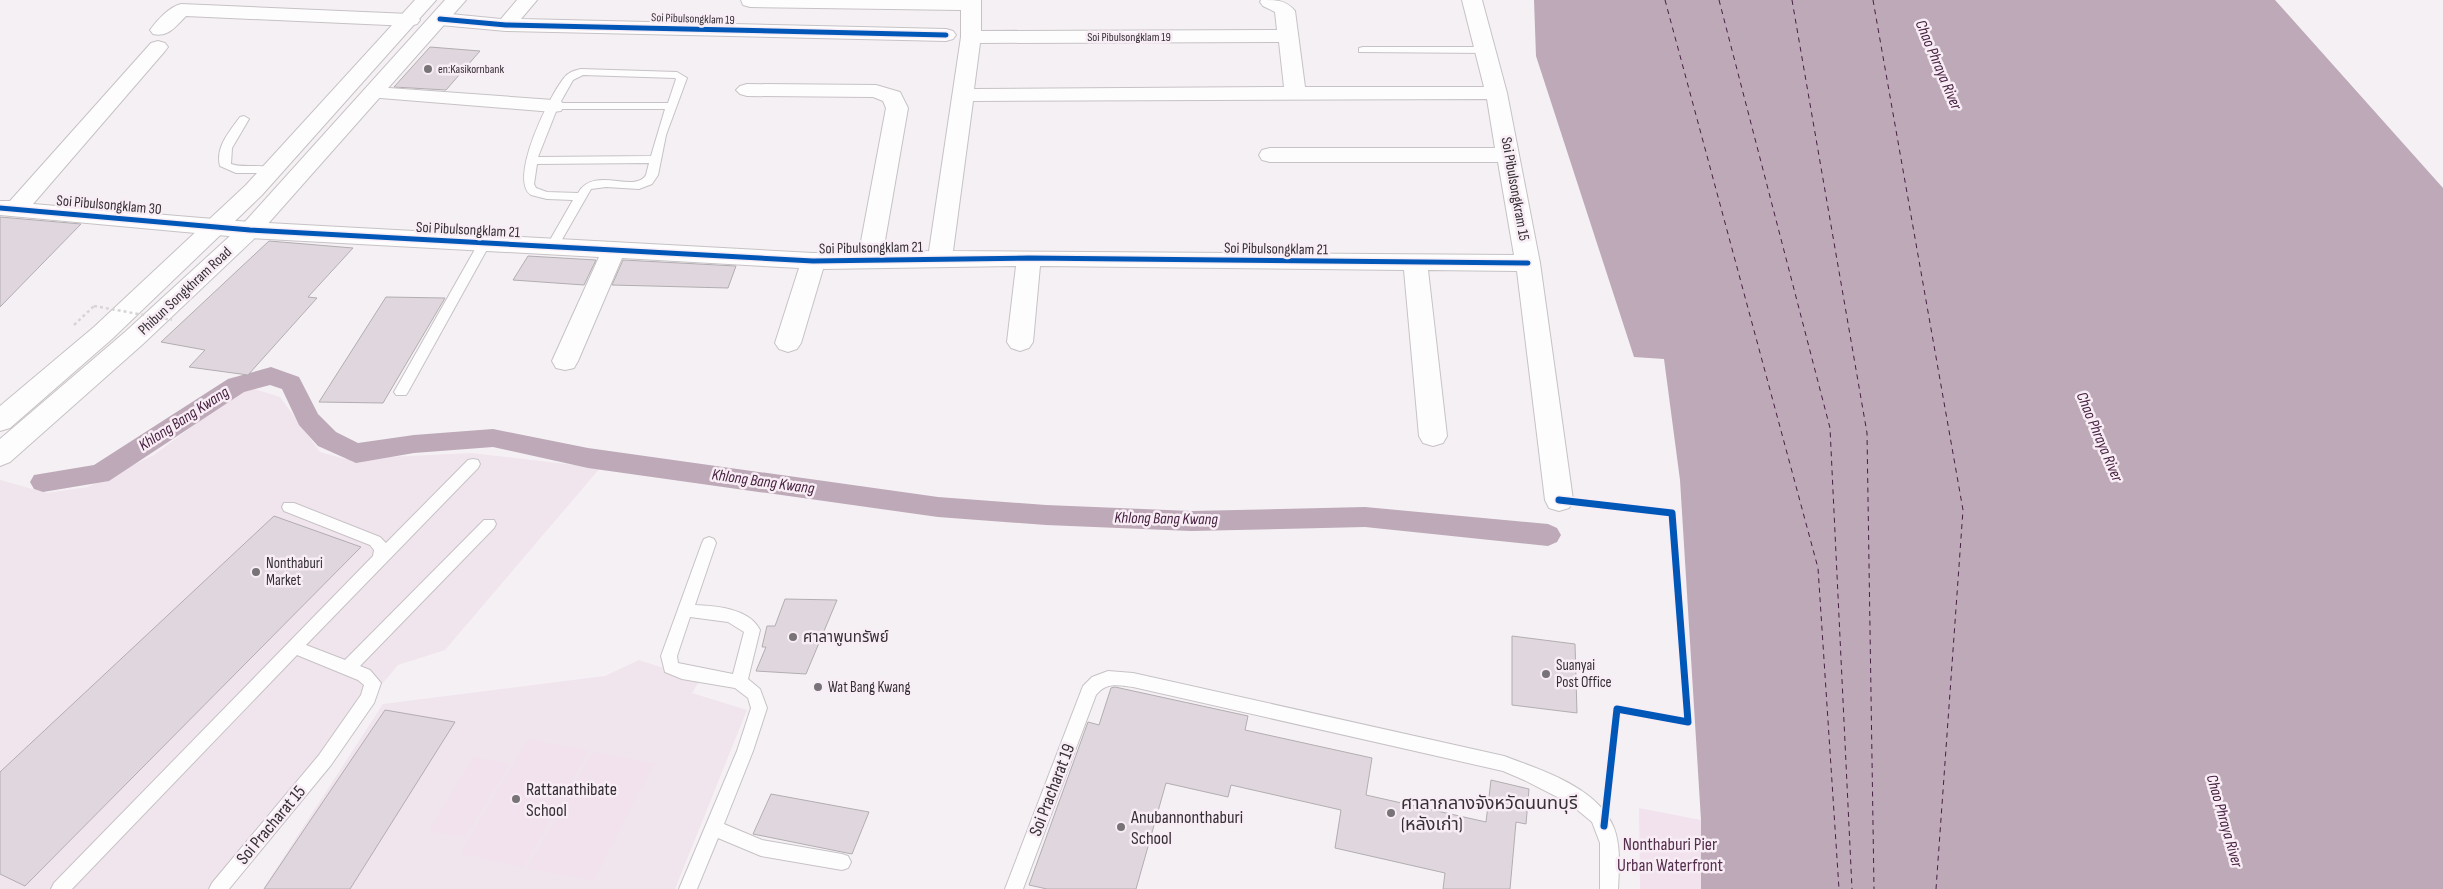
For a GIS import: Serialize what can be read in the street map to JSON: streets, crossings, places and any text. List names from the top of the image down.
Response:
{
  "streets": {
    "street": [
      "Soi Pibulsongklam 19",
      "Soi Pibulsongkram 15",
      "Soi Pibulsongklam 30",
      "Soi Pibulsongklam 21",
      "Phibun Songkhram Road"
    ],
    "lane": ["Soi Pracharat 19", "Soi Pracharat 15"]
  },
  "crossings": [
    ["Soi Pibulsongklam 19", "Phibun Songkhram Road"],
    ["Soi Pibulsongkram 15", "Soi Pibulsongklam 21"],
    ["Soi Pibulsongklam 30", "Soi Pibulsongklam 21"],
    ["Soi Pibulsongklam 30", "Phibun Songkhram Road"],
    ["Soi Pibulsongklam 21", "Phibun Songkhram Road"]
  ],
  "water": ["Chao Phraya River", "Khlong Bang Kwang"],
  "parks": ["Nonthaburi Pier Urban Waterfront"],
  "places": [
    "en:Kasikornbank",
    "Nonthaburi Market",
    "ศาลาพูนทรัพย์",
    "Suanyai Post Office",
    "Wat Bang Kwang",
    "Rattanathibate School",
    "ศาลากลางจังหวัดนนทบุรี (หลังเก่า)",
    "Anubannonthaburi School"
  ]
}
